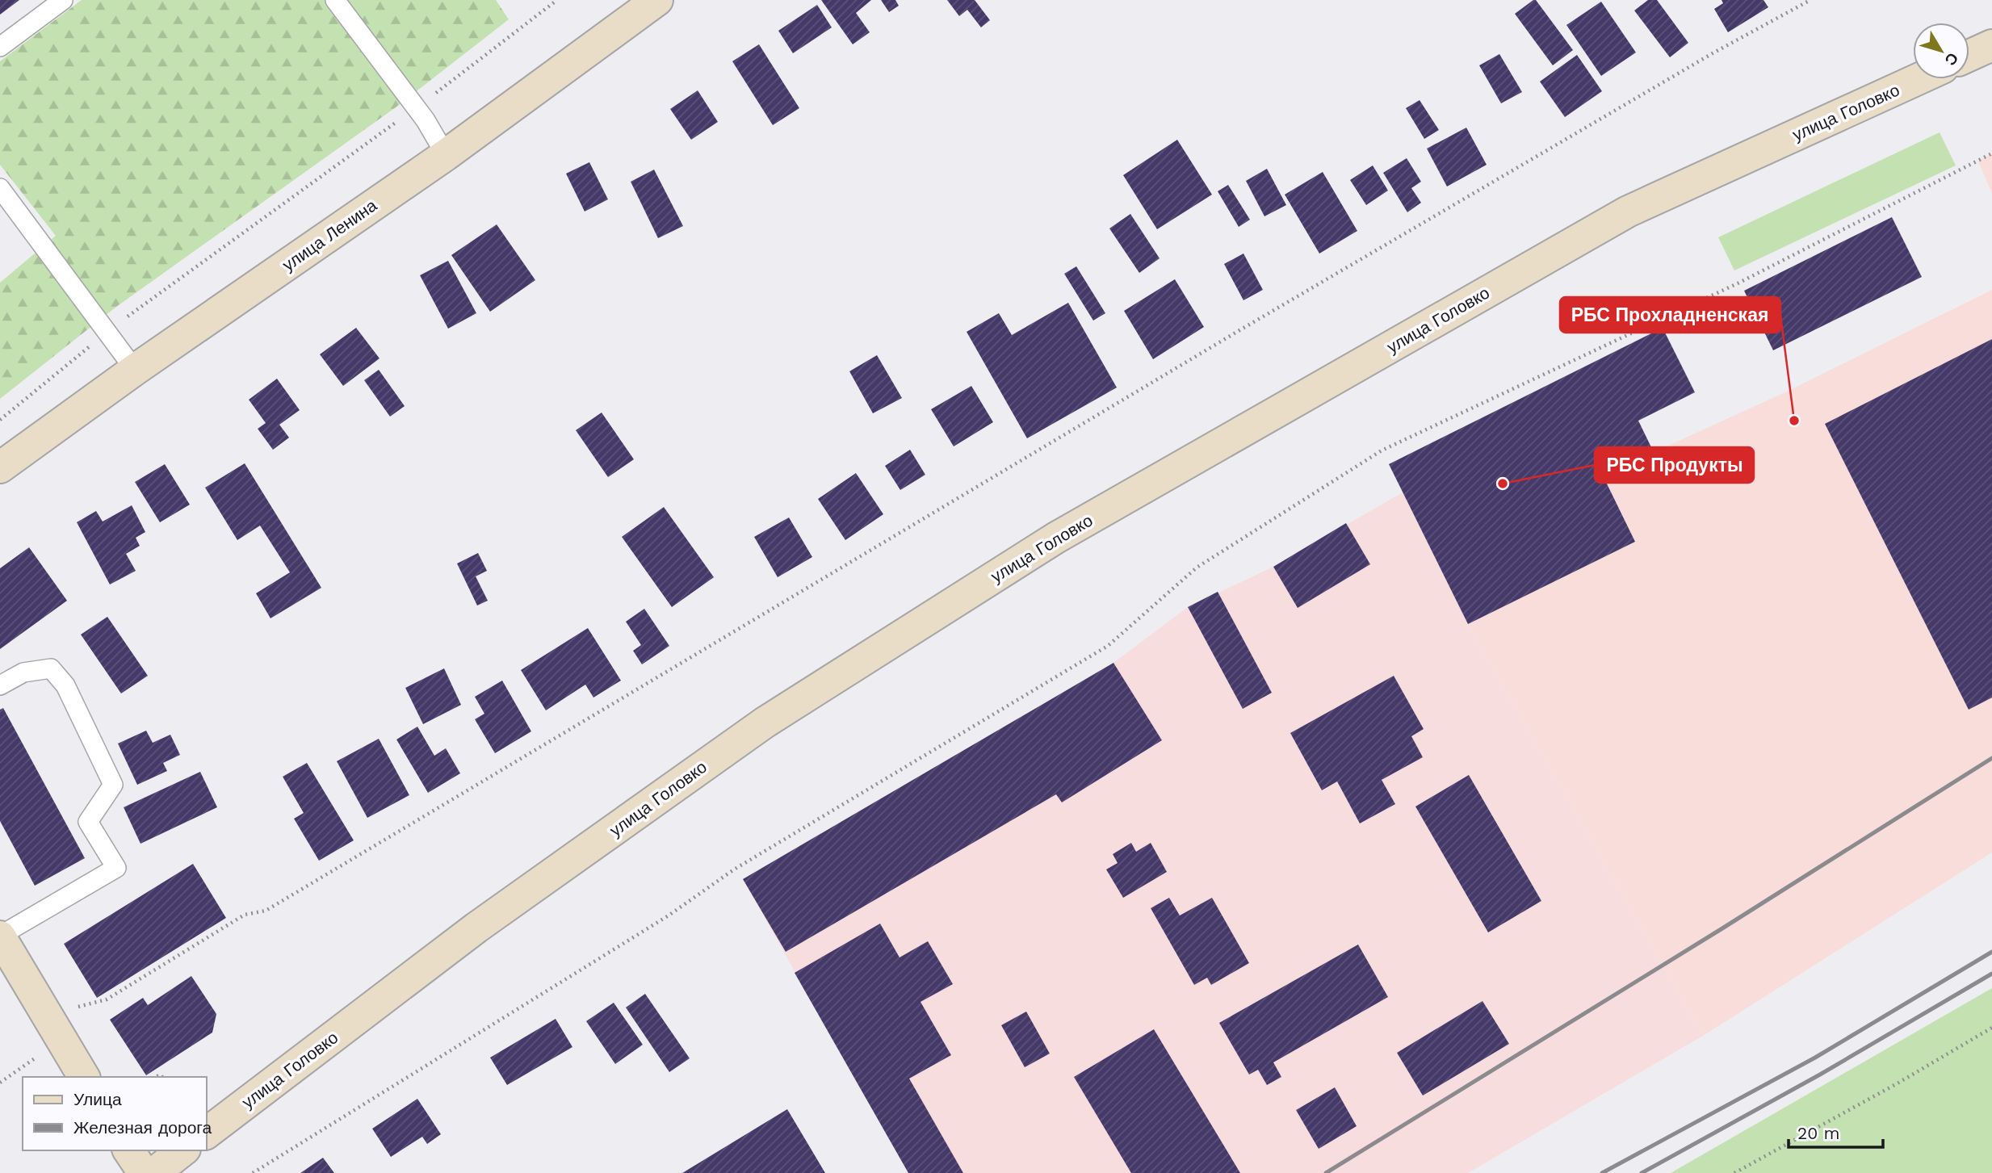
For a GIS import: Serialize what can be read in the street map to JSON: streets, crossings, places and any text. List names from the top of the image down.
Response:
{
  "streets": {
    "main road": ["улица Головко", "улица Ленина"]
  },
  "places": ["РБС Прохладненская", "РБС Продукты"],
  "legend": ["Улица", "Железная дорога"],
  "scale_bar": "20 m",
  "north": "bottom right"
}
